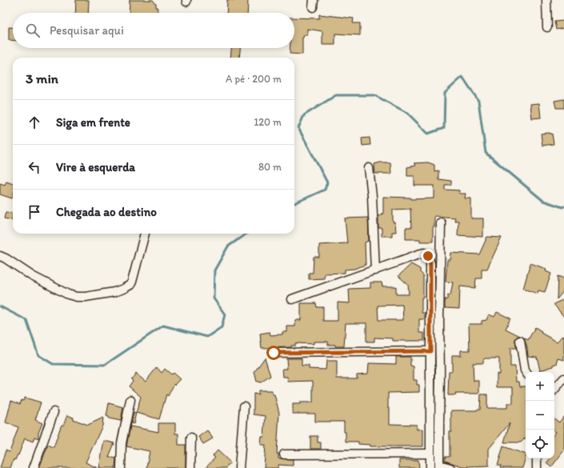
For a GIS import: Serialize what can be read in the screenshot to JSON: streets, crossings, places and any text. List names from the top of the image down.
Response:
{
  "page": {
    "search": "Pesquisar aqui",
    "heading": ["3 min", "A pé · 200 m"],
    "list": [
      ["Siga em frente", "120 m"],
      ["Vire à esquerda", "80 m"],
      "Chegada ao destino"
    ],
    "map_buttons": ["+", "−"]
  }
}
